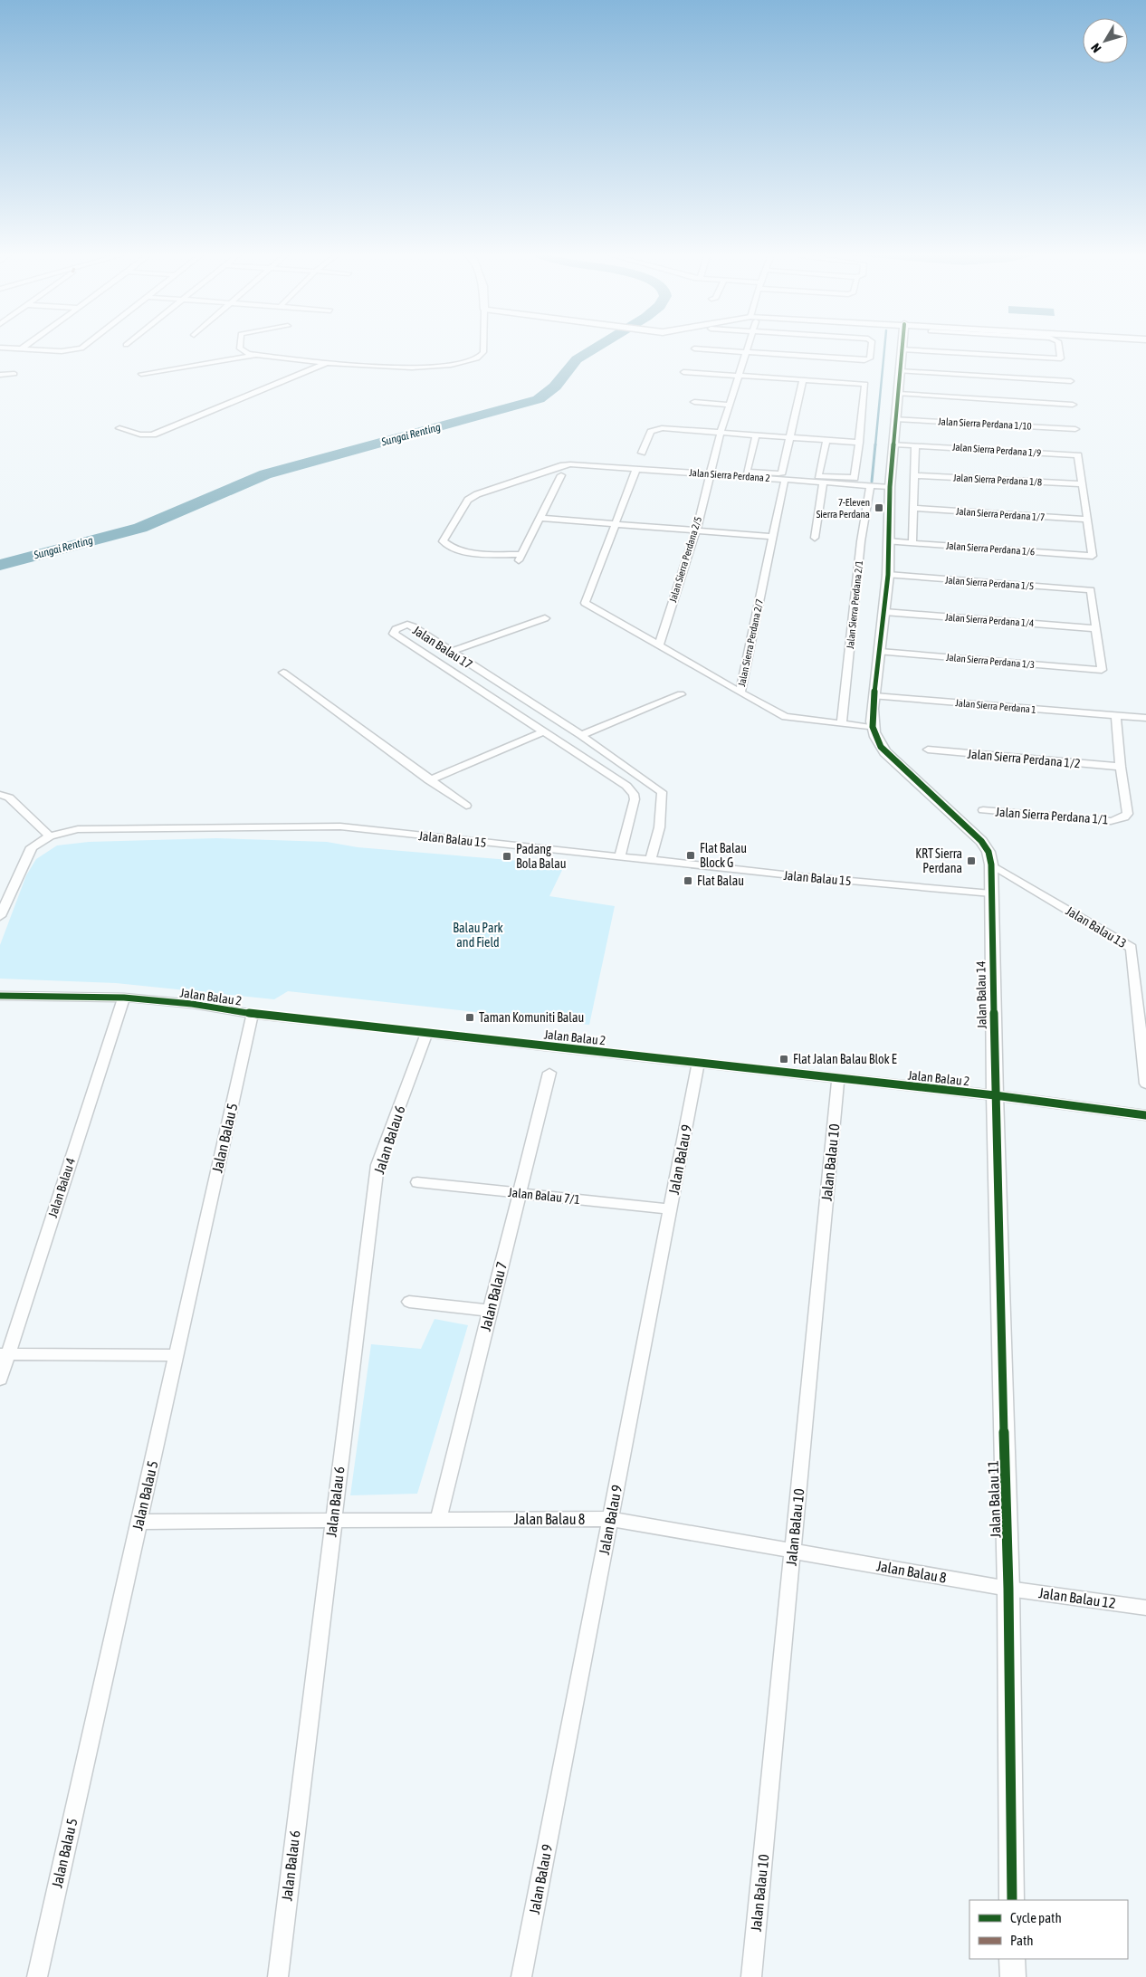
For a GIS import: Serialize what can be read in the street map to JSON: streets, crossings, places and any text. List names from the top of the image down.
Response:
{
  "streets": {
    "street": [
      "Jalan Sierra Perdana 1/10",
      "Jalan Sierra Perdana 1/9",
      "Jalan Sierra Perdana 2",
      "Jalan Sierra Perdana 1/8",
      "Jalan Sierra Perdana 1/7",
      "Jalan Sierra Perdana 1/6",
      "Jalan Sierra Perdana 2/5",
      "Jalan Sierra Perdana 1/5",
      "Jalan Sierra Perdana 2/1",
      "Jalan Sierra Perdana 1/4",
      "Jalan Sierra Perdana 2/7",
      "Jalan Balau 17",
      "Jalan Sierra Perdana 1/3",
      "Jalan Sierra Perdana 1",
      "Jalan Sierra Perdana 1/2",
      "Jalan Sierra Perdana 1/1",
      "Jalan Balau 15",
      "Jalan Balau 13",
      "Jalan Balau 14",
      "Jalan Balau 2",
      "Jalan Balau 5",
      "Jalan Balau 6",
      "Jalan Balau 9",
      "Jalan Balau 10",
      "Jalan Balau 4",
      "Jalan Balau 7/1",
      "Jalan Balau 7",
      "Jalan Balau 11",
      "Jalan Balau 8",
      "Jalan Balau 12"
    ]
  },
  "crossings": [
    ["Jalan Sierra Perdana 1/9", "Jalan Sierra Perdana 1/8"],
    ["Jalan Sierra Perdana 2", "Jalan Sierra Perdana 2/5"],
    ["Jalan Sierra Perdana 2", "Jalan Sierra Perdana 2/1"],
    ["Jalan Sierra Perdana 2", "Jalan Sierra Perdana 2/7"],
    ["Jalan Sierra Perdana 1/7", "Jalan Sierra Perdana 1/6"],
    ["Jalan Sierra Perdana 1/5", "Jalan Sierra Perdana 1/4"],
    ["Jalan Sierra Perdana 1/5", "Jalan Sierra Perdana 1/3"],
    ["Jalan Sierra Perdana 2/1", "Jalan Sierra Perdana 2/7"],
    ["Jalan Sierra Perdana 1/4", "Jalan Sierra Perdana 1/3"],
    ["Jalan Sierra Perdana 2/7", "Jalan Balau 14"],
    ["Jalan Balau 17", "Jalan Balau 15"],
    ["Jalan Sierra Perdana 1/2", "Jalan Sierra Perdana 1/1"],
    ["Jalan Balau 15", "Jalan Balau 14"],
    ["Jalan Balau 13", "Jalan Balau 14"],
    ["Jalan Balau 14", "Jalan Balau 2"],
    ["Jalan Balau 14", "Jalan Balau 11"],
    ["Jalan Balau 2", "Jalan Balau 5"],
    ["Jalan Balau 2", "Jalan Balau 6"],
    ["Jalan Balau 2", "Jalan Balau 9"],
    ["Jalan Balau 2", "Jalan Balau 10"],
    ["Jalan Balau 2", "Jalan Balau 4"],
    ["Jalan Balau 2", "Jalan Balau 11"],
    ["Jalan Balau 5", "Jalan Balau 8"],
    ["Jalan Balau 6", "Jalan Balau 8"],
    ["Jalan Balau 9", "Jalan Balau 7/1"],
    ["Jalan Balau 9", "Jalan Balau 8"],
    ["Jalan Balau 10", "Jalan Balau 8"],
    ["Jalan Balau 7/1", "Jalan Balau 7"],
    ["Jalan Balau 7", "Jalan Balau 8"],
    ["Jalan Balau 11", "Jalan Balau 8"],
    ["Jalan Balau 11", "Jalan Balau 12"],
    ["Jalan Balau 8", "Jalan Balau 12"]
  ],
  "water": ["Sungai Renting"],
  "parks": ["Balau Park and Field"],
  "places": {
    "transit": [
      "7-Eleven Sierra Perdana",
      "Flat Balau Block G",
      "Padang Bola Balau",
      "KRT Sierra Perdana",
      "Flat Balau",
      "Taman Komuniti Balau",
      "Flat Jalan Balau Blok E"
    ]
  },
  "legend": ["Cycle path", "Path"],
  "north": "bottom left"
}
